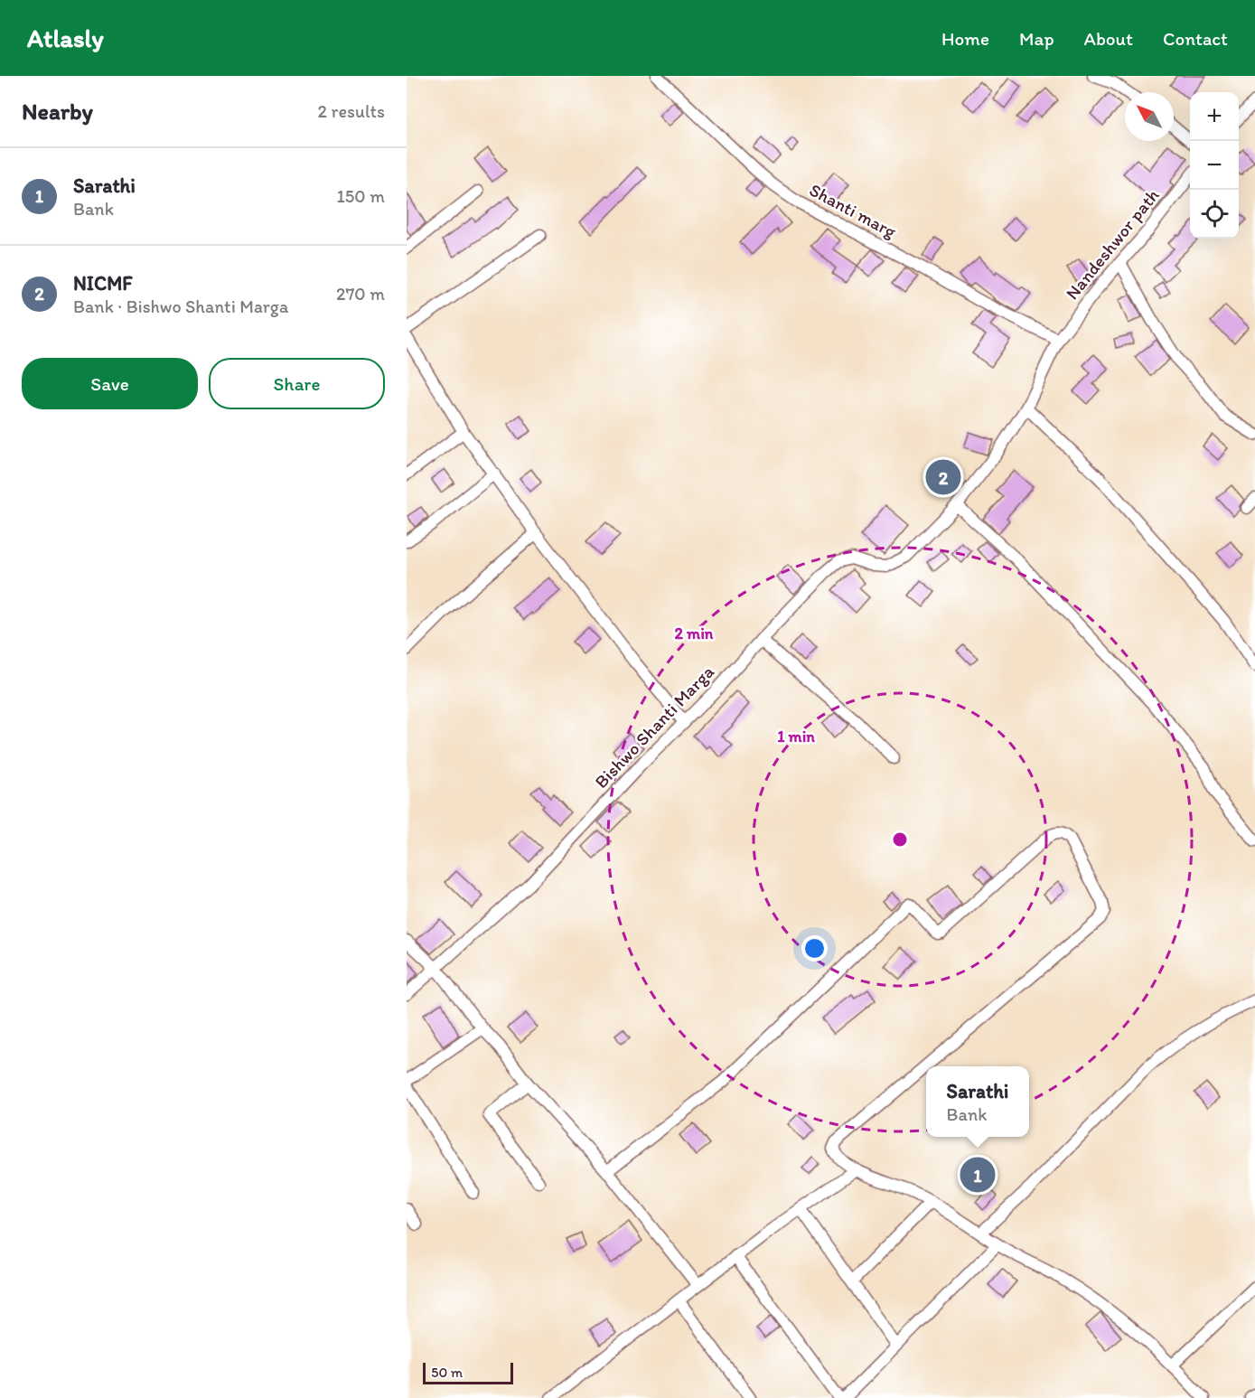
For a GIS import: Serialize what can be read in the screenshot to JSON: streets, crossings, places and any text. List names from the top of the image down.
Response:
{
  "streets": {
    "street": ["Shanti marg", "Nandeshwor path", "Bishwo Shanti Marga"]
  },
  "crossings": [
    ["Shanti marg", "Nandeshwor path"],
    ["Shanti marg", "Bishwo Shanti Marga"],
    ["Nandeshwor path", "Bishwo Shanti Marga"]
  ],
  "scale_bar": "50 m",
  "north": "top left",
  "page": {
    "header": "Atlasly",
    "nav": [
      "Home",
      "Map",
      "About",
      "Contact"
    ],
    "heading": ["Nearby", "2 results"],
    "map_buttons": ["+", "−"],
    "list": [
      {
        "mark": "1",
        "name": "Sarathi",
        "note": "Bank",
        "value": "150 m"
      },
      {
        "mark": "2",
        "name": "NICMF",
        "note": "Bank · Bishwo Shanti Marga",
        "value": "270 m"
      }
    ],
    "buttons": ["Save", "Share"],
    "pins": ["2", "1"],
    "popup": ["Sarathi", "Bank"],
    "scale": "50 m"
  },
  "rings": ["2 min", "1 min"]
}
